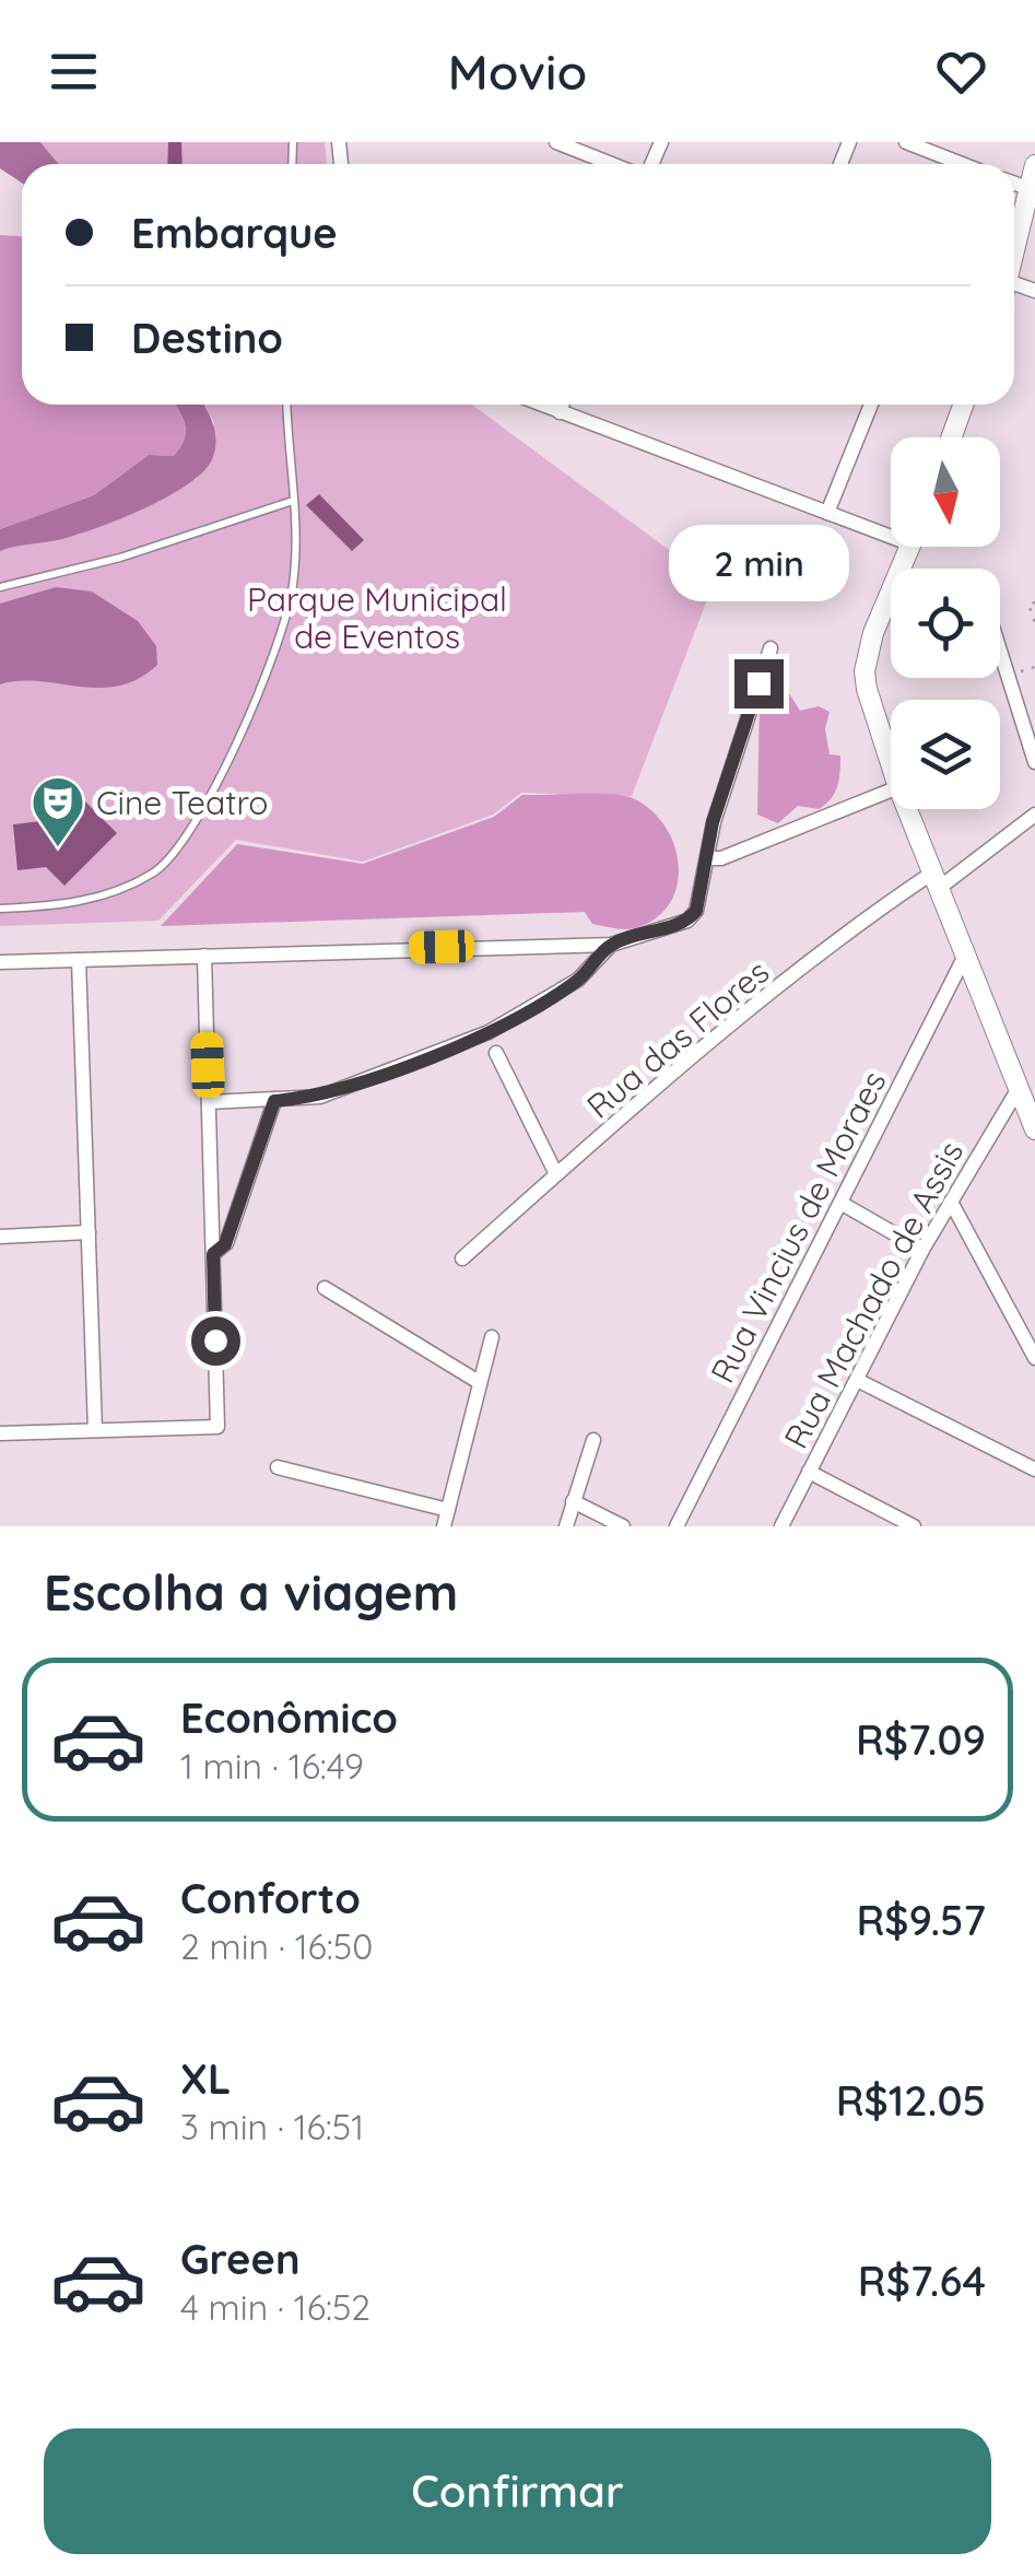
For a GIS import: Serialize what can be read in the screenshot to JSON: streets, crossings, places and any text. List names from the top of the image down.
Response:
{
  "streets": {
    "street": ["Rua das Flores", "Rua Vincius de Moraes", "Rua Machado de Assis"]
  },
  "parks": ["Parque Municipal de Eventos"],
  "places": {
    "theatre": ["Cine Teatro"]
  },
  "north": "bottom",
  "page": {
    "header": "Movio",
    "banner": ["Embarque", "Destino"],
    "bubble": "2 min",
    "heading": "Escolha a viagem",
    "list": [
      {
        "name": "Econômico",
        "note": "1 min · 16:49",
        "value": "R$7.09"
      },
      {
        "name": "Conforto",
        "note": "2 min · 16:50",
        "value": "R$9.57"
      },
      {
        "name": "XL",
        "note": "3 min · 16:51",
        "value": "R$12.05"
      },
      {
        "name": "Green",
        "note": "4 min · 16:52",
        "value": "R$7.64"
      }
    ],
    "buttons": "Confirmar"
  }
}
